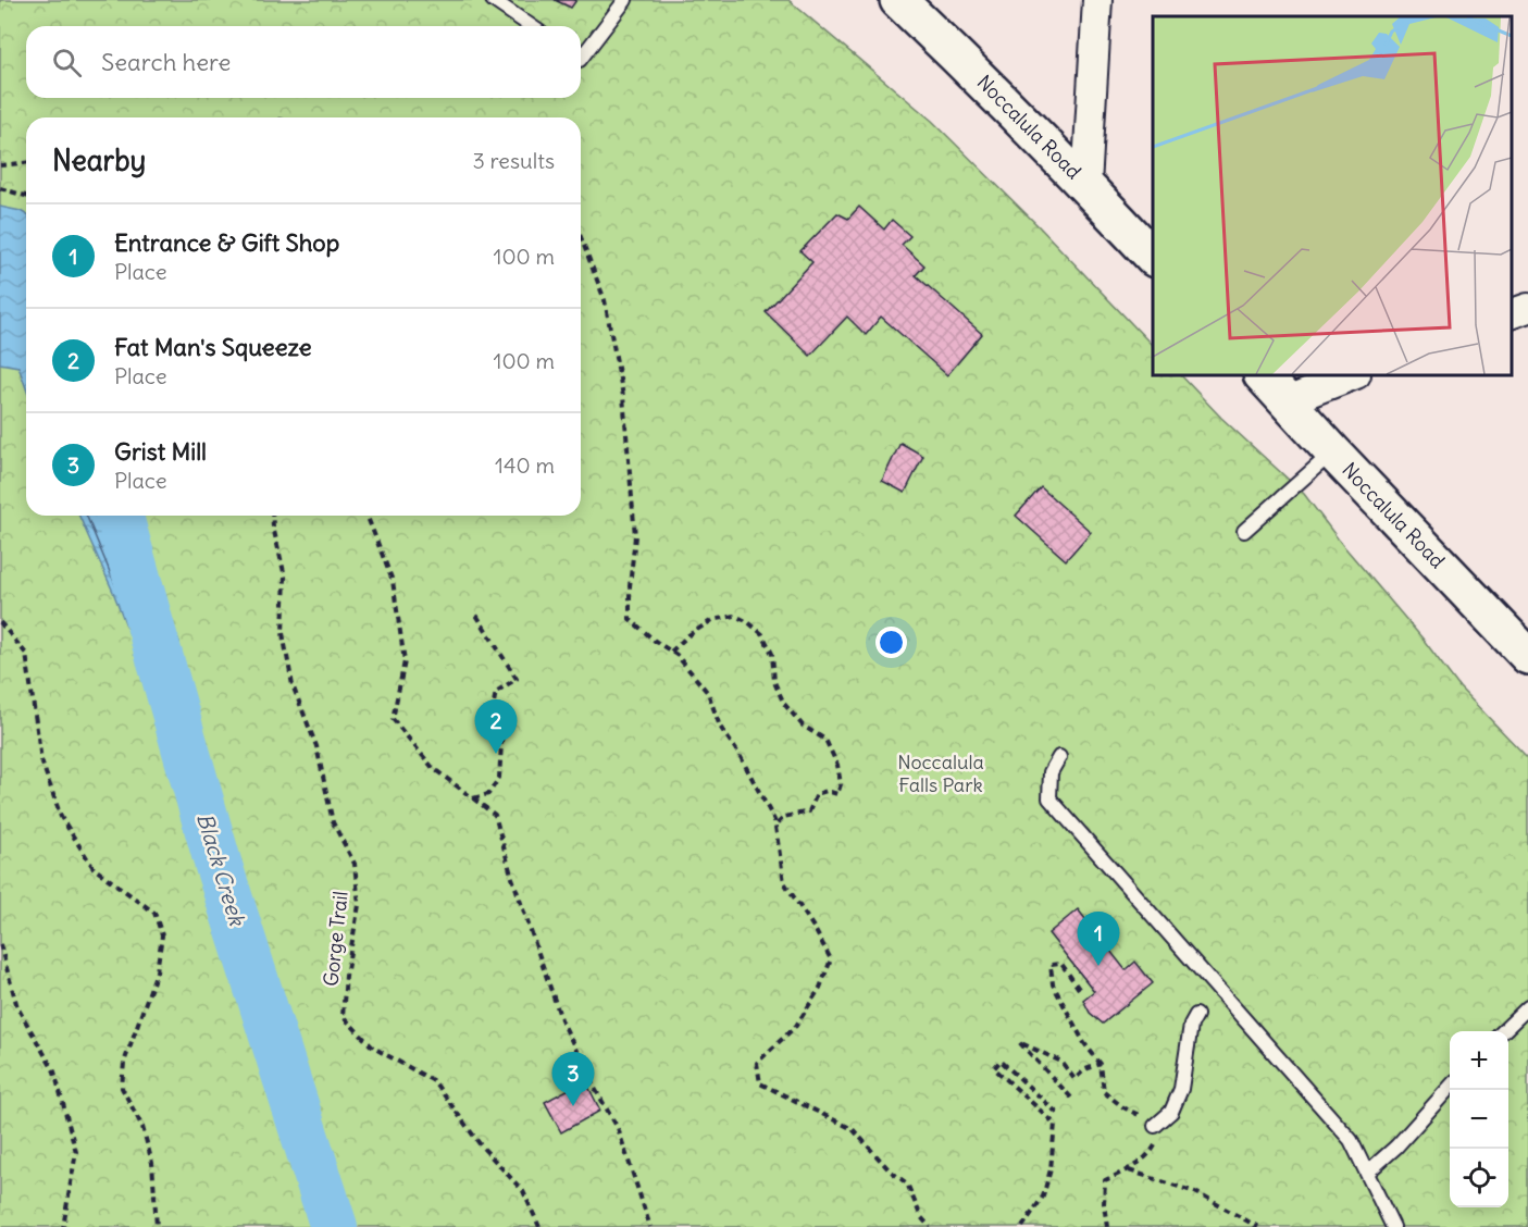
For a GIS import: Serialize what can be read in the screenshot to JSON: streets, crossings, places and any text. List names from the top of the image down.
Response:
{
  "streets": {
    "main road": ["Noccalula Road"],
    "path": ["Gorge Trail"]
  },
  "water": ["Black Creek"],
  "parks": ["Noccalula Falls Park"],
  "page": {
    "search": "Search here",
    "heading": ["Nearby", "3 results"],
    "list": [
      {
        "mark": "1",
        "name": "Entrance & Gift Shop",
        "note": "Place",
        "value": "100 m"
      },
      {
        "mark": "2",
        "name": "Fat Man's Squeeze",
        "note": "Place",
        "value": "100 m"
      },
      {
        "mark": "3",
        "name": "Grist Mill",
        "note": "Place",
        "value": "140 m"
      }
    ],
    "pins": ["2", "1", "3"],
    "map_buttons": ["+", "−"]
  }
}
